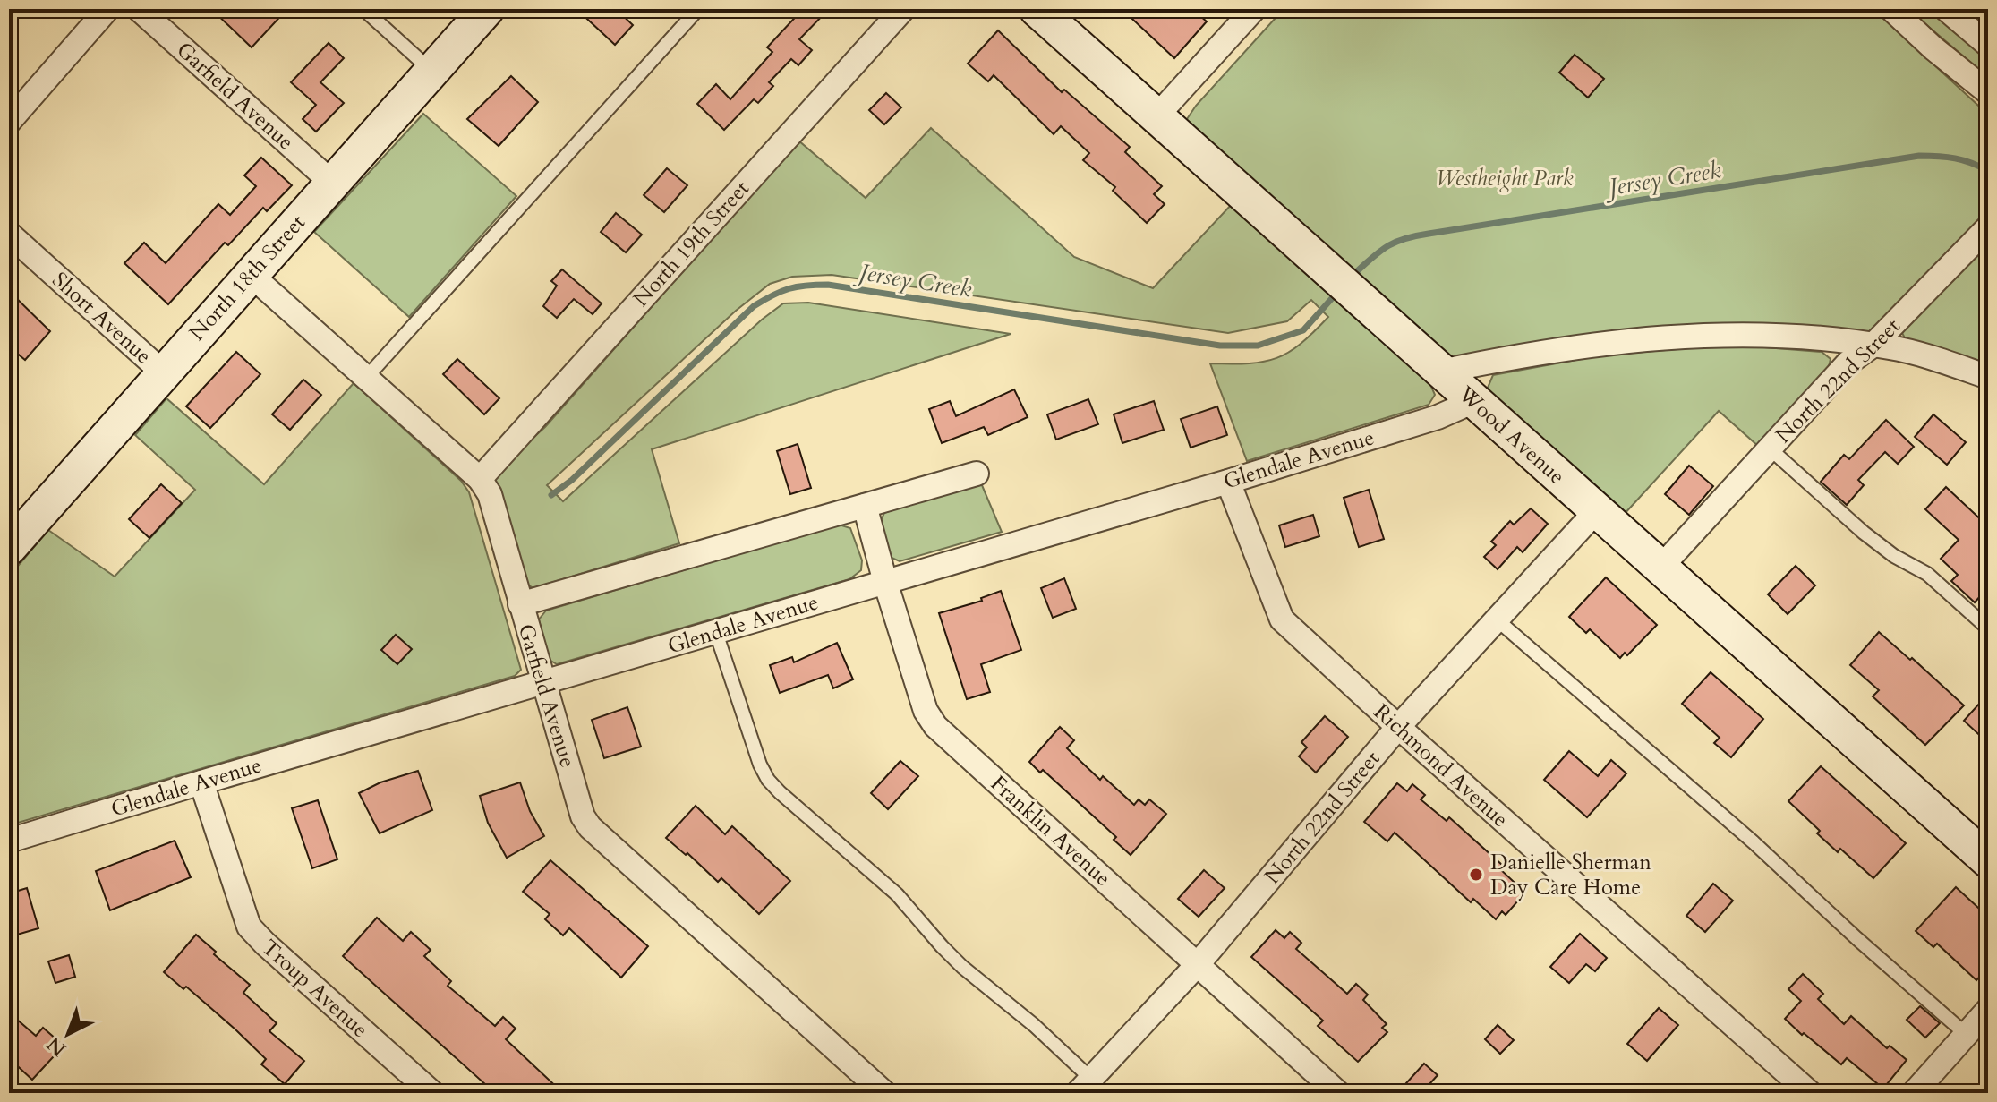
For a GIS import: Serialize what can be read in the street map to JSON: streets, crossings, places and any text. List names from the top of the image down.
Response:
{
  "streets": {
    "street": [
      "Garfield Avenue",
      "North 19th Street",
      "North 18th Street",
      "Short Avenue",
      "North 22nd Street",
      "Wood Avenue",
      "Glendale Avenue",
      "Richmond Avenue",
      "Franklin Avenue",
      "Troup Avenue"
    ]
  },
  "crossings": [
    ["Garfield Avenue", "North 19th Street"],
    ["Garfield Avenue", "North 18th Street"],
    ["Garfield Avenue", "Glendale Avenue"],
    ["North 18th Street", "Short Avenue"],
    ["North 22nd Street", "Wood Avenue"],
    ["North 22nd Street", "Richmond Avenue"],
    ["North 22nd Street", "Franklin Avenue"],
    ["Wood Avenue", "Glendale Avenue"],
    ["Glendale Avenue", "Richmond Avenue"],
    ["Glendale Avenue", "Franklin Avenue"],
    ["Glendale Avenue", "Troup Avenue"]
  ],
  "water": ["Jersey Creek"],
  "parks": ["Westheight Park"],
  "places": ["Danielle Sherman Day Care Home"],
  "north": "bottom left"
}
